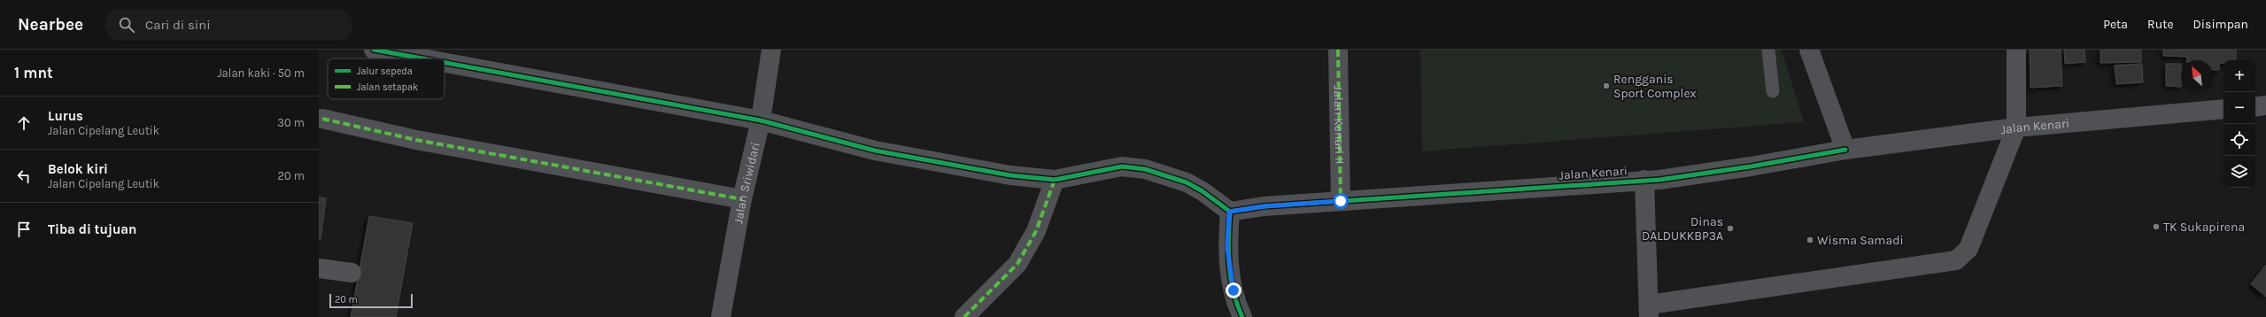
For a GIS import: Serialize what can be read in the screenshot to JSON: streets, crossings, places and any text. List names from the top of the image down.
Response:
{
  "streets": {
    "street": ["Jalan Kenari II", "Jalan Kenari", "Jalan Sriwidari"]
  },
  "crossings": [
    ["Jalan Kenari II", "Jalan Kenari"]
  ],
  "places": [
    "Rengganis Sport Complex",
    "TK Sukapirena",
    "Dinas DALDUKKBP3A",
    "Wisma Samadi"
  ],
  "legend": ["Jalur sepeda", "Jalan setapak"],
  "scale_bar": "20 m",
  "north": "top left",
  "page": {
    "header": "Nearbee",
    "search": "Cari di sini",
    "nav": ["Peta", "Rute", "Disimpan"],
    "heading": ["1 mnt", "Jalan kaki · 50 m"],
    "map_buttons": ["+", "−"],
    "list": [
      ["Lurus", "Jalan Cipelang Leutik", "30 m"],
      ["Belok kiri", "Jalan Cipelang Leutik", "20 m"],
      "Tiba di tujuan"
    ],
    "scale": "20 m"
  }
}
